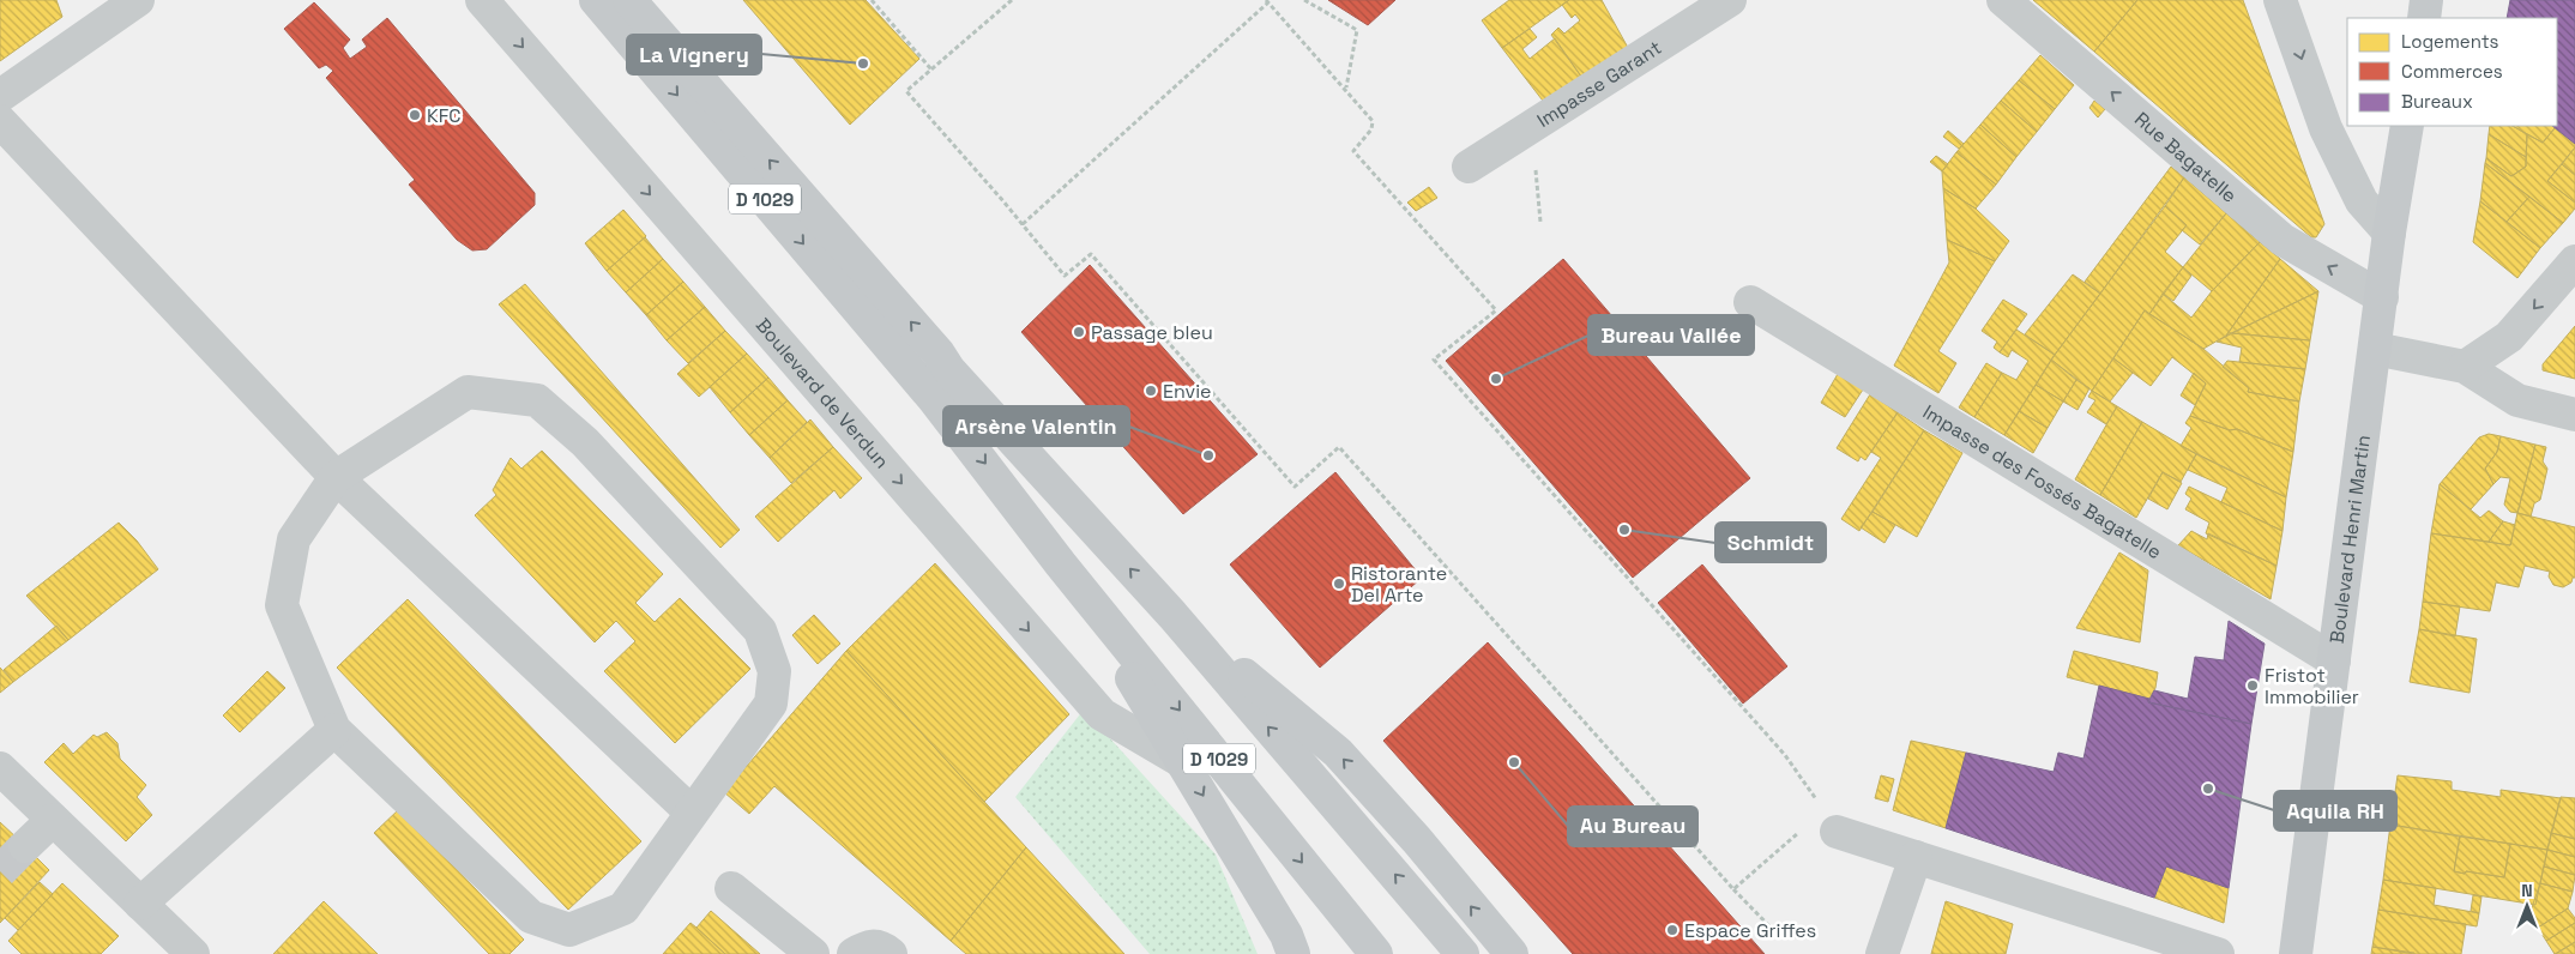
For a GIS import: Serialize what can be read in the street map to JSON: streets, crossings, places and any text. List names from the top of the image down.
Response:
{
  "streets": {
    "main road": ["D 1029", "Boulevard Henri Martin"],
    "street": [
      "Impasse Garant",
      "Rue Bagatelle",
      "Boulevard de Verdun",
      "Impasse des Fossés Bagatelle"
    ]
  },
  "crossings": [
    ["Rue Bagatelle", "Boulevard Henri Martin"],
    ["Impasse des Fossés Bagatelle", "Boulevard Henri Martin"]
  ],
  "one_way": ["Rue Bagatelle", "Boulevard de Verdun"],
  "places": [
    "La Vignery",
    "KFC",
    "Passage bleu",
    "Bureau Vallée",
    "Envie",
    "Arsène Valentin",
    "Schmidt",
    "Ristorante Del Arte",
    "Fristot Immobilier",
    "Au Bureau",
    "Aquila RH",
    "Espace Griffes"
  ],
  "legend": ["Logements", "Commerces", "Bureaux"],
  "north": "top"
}
